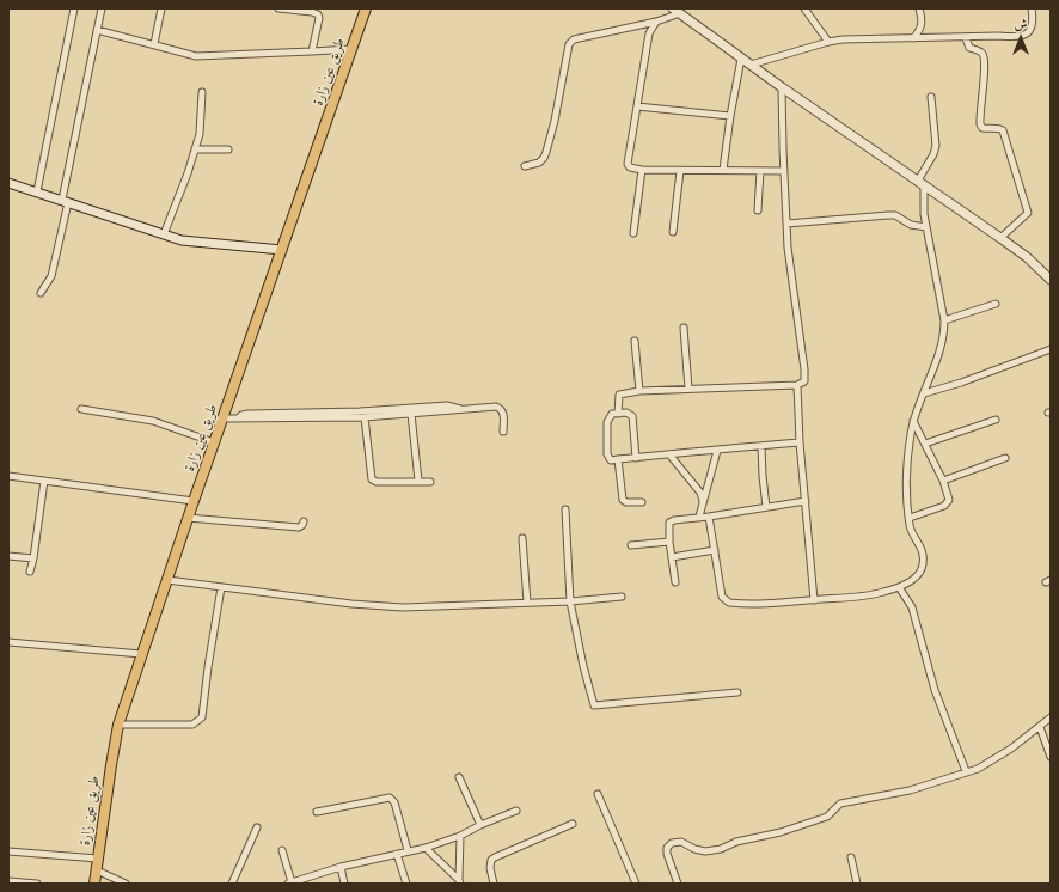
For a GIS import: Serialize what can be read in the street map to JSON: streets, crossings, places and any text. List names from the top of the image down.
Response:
{
  "streets": {
    "main road": ["طريق عين زارة"]
  },
  "north": "top"
}
